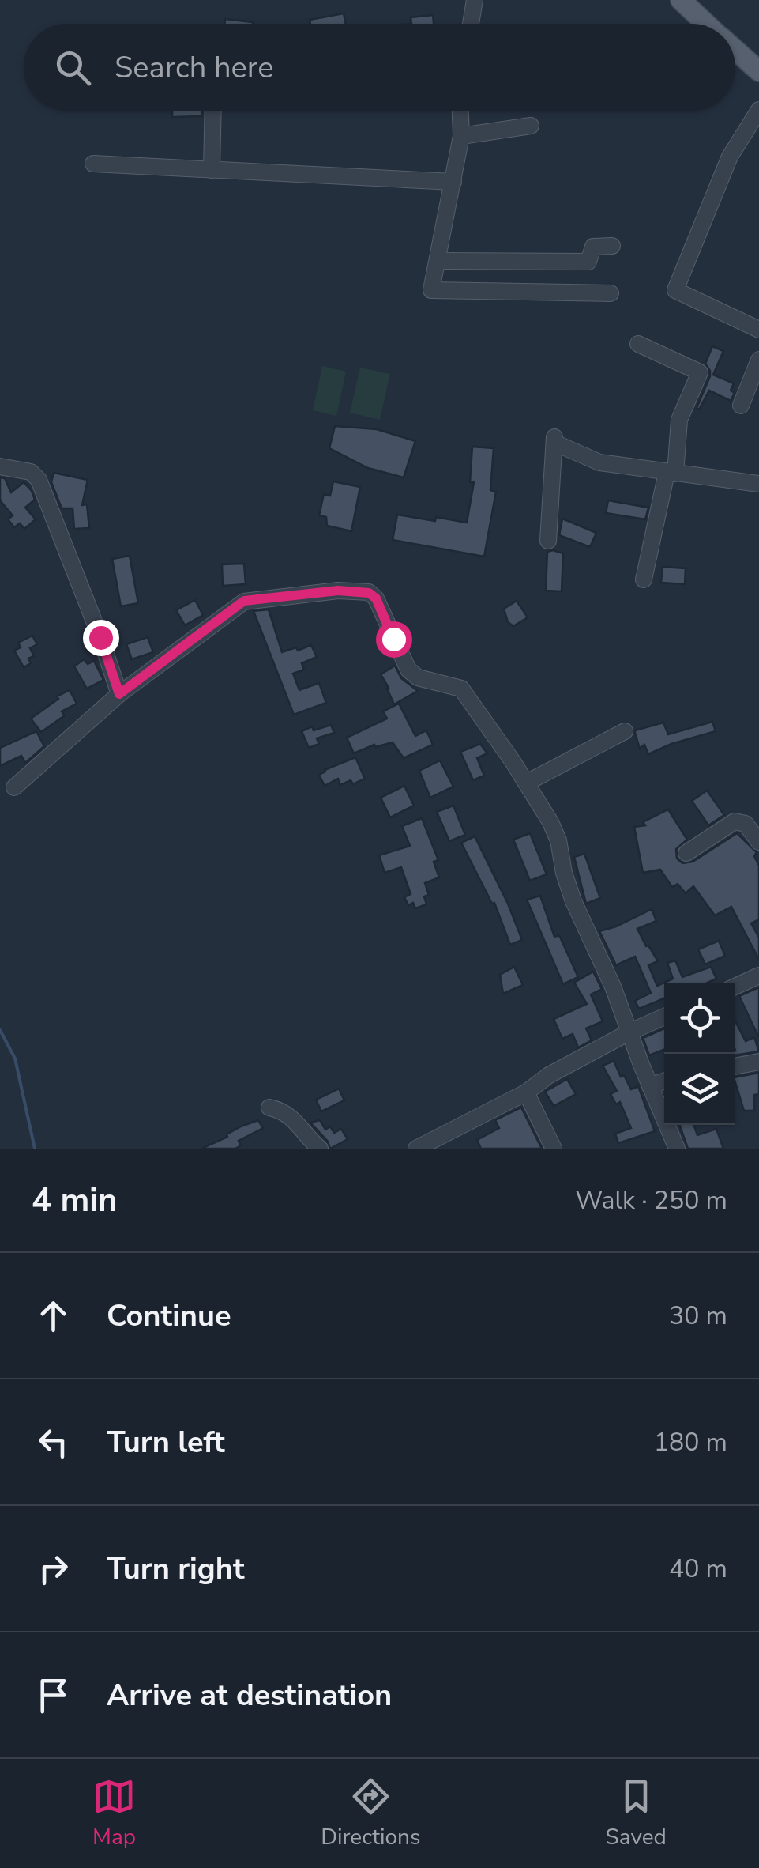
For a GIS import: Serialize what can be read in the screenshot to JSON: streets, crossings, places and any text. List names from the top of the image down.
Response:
{
  "page": {
    "search": "Search here",
    "heading": ["4 min", "Walk · 250 m"],
    "list": [
      ["Continue", "30 m"],
      ["Turn left", "180 m"],
      ["Turn right", "40 m"],
      "Arrive at destination"
    ],
    "nav": ["Map", "Directions", "Saved"]
  }
}
